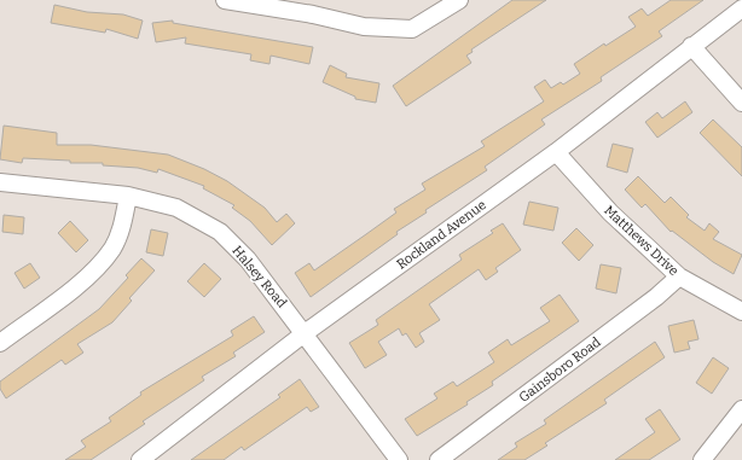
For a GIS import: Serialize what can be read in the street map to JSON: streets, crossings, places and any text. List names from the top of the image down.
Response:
{
  "streets": {
    "street": [
      "Rockland Avenue",
      "Matthews Drive",
      "Halsey Road",
      "Gainsboro Road"
    ]
  },
  "crossings": [
    ["Rockland Avenue", "Matthews Drive"],
    ["Rockland Avenue", "Halsey Road"],
    ["Matthews Drive", "Gainsboro Road"]
  ]
}
